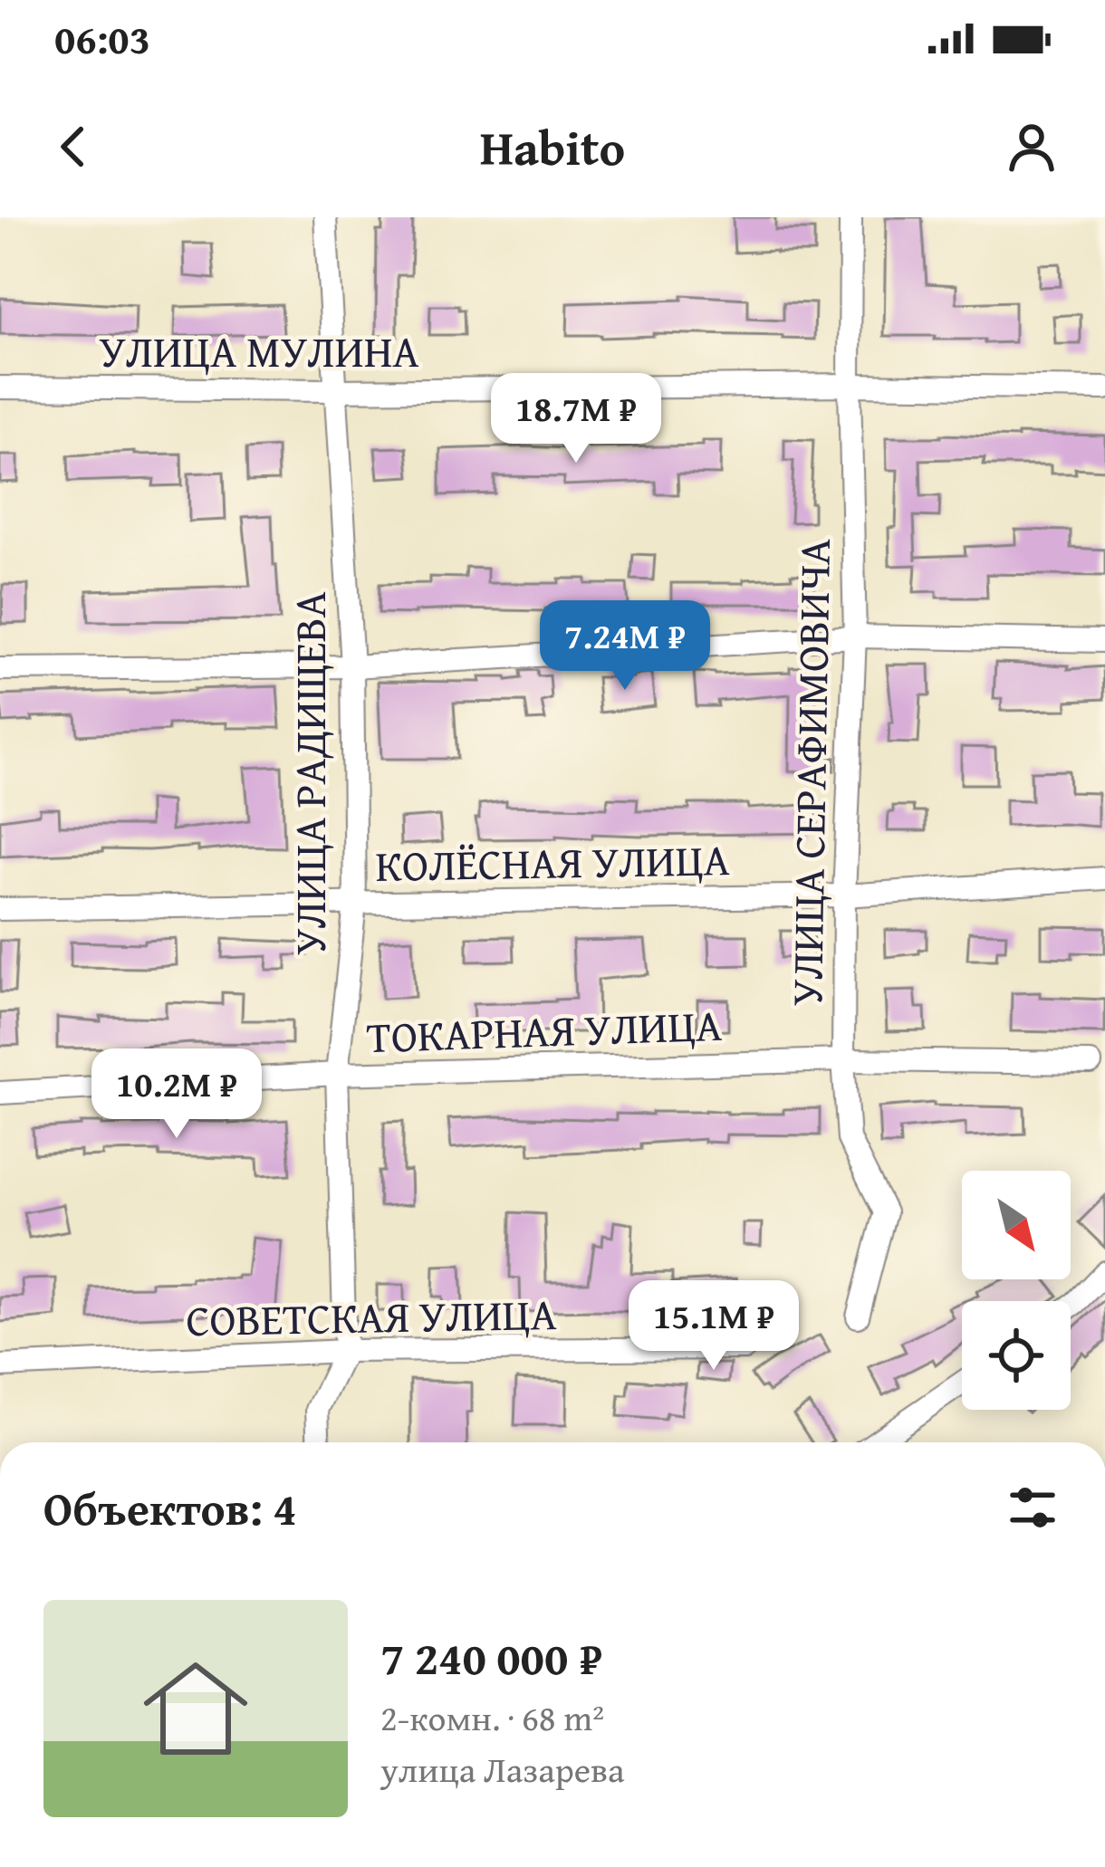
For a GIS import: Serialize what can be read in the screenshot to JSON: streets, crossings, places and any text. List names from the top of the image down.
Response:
{
  "streets": {
    "street": [
      "УЛИЦА МУЛИНА",
      "УЛИЦА СЕРАФИМОВИЧА",
      "УЛИЦА РАДИЩЕВА",
      "КОЛЁСНАЯ УЛИЦА",
      "ТОКАРНАЯ УЛИЦА",
      "СОВЕТСКАЯ УЛИЦА"
    ]
  },
  "crossings": [
    ["УЛИЦА МУЛИНА", "УЛИЦА СЕРАФИМОВИЧА"],
    ["УЛИЦА МУЛИНА", "УЛИЦА РАДИЩЕВА"],
    ["УЛИЦА СЕРАФИМОВИЧА", "КОЛЁСНАЯ УЛИЦА"],
    ["УЛИЦА СЕРАФИМОВИЧА", "ТОКАРНАЯ УЛИЦА"],
    ["УЛИЦА РАДИЩЕВА", "КОЛЁСНАЯ УЛИЦА"],
    ["УЛИЦА РАДИЩЕВА", "ТОКАРНАЯ УЛИЦА"],
    ["УЛИЦА РАДИЩЕВА", "СОВЕТСКАЯ УЛИЦА"]
  ],
  "north": "bottom right",
  "page": {
    "status": "06:03",
    "header": "Habito",
    "price": [
      "18.7M ₽",
      "7.24M ₽",
      "10.2M ₽",
      "15.1M ₽"
    ],
    "heading": "Объектов: 4",
    "list": [
      {
        "name": "7 240 000 ₽",
        "note": "2-комн. · 68 m² · улица Лазарева"
      }
    ]
  }
}
